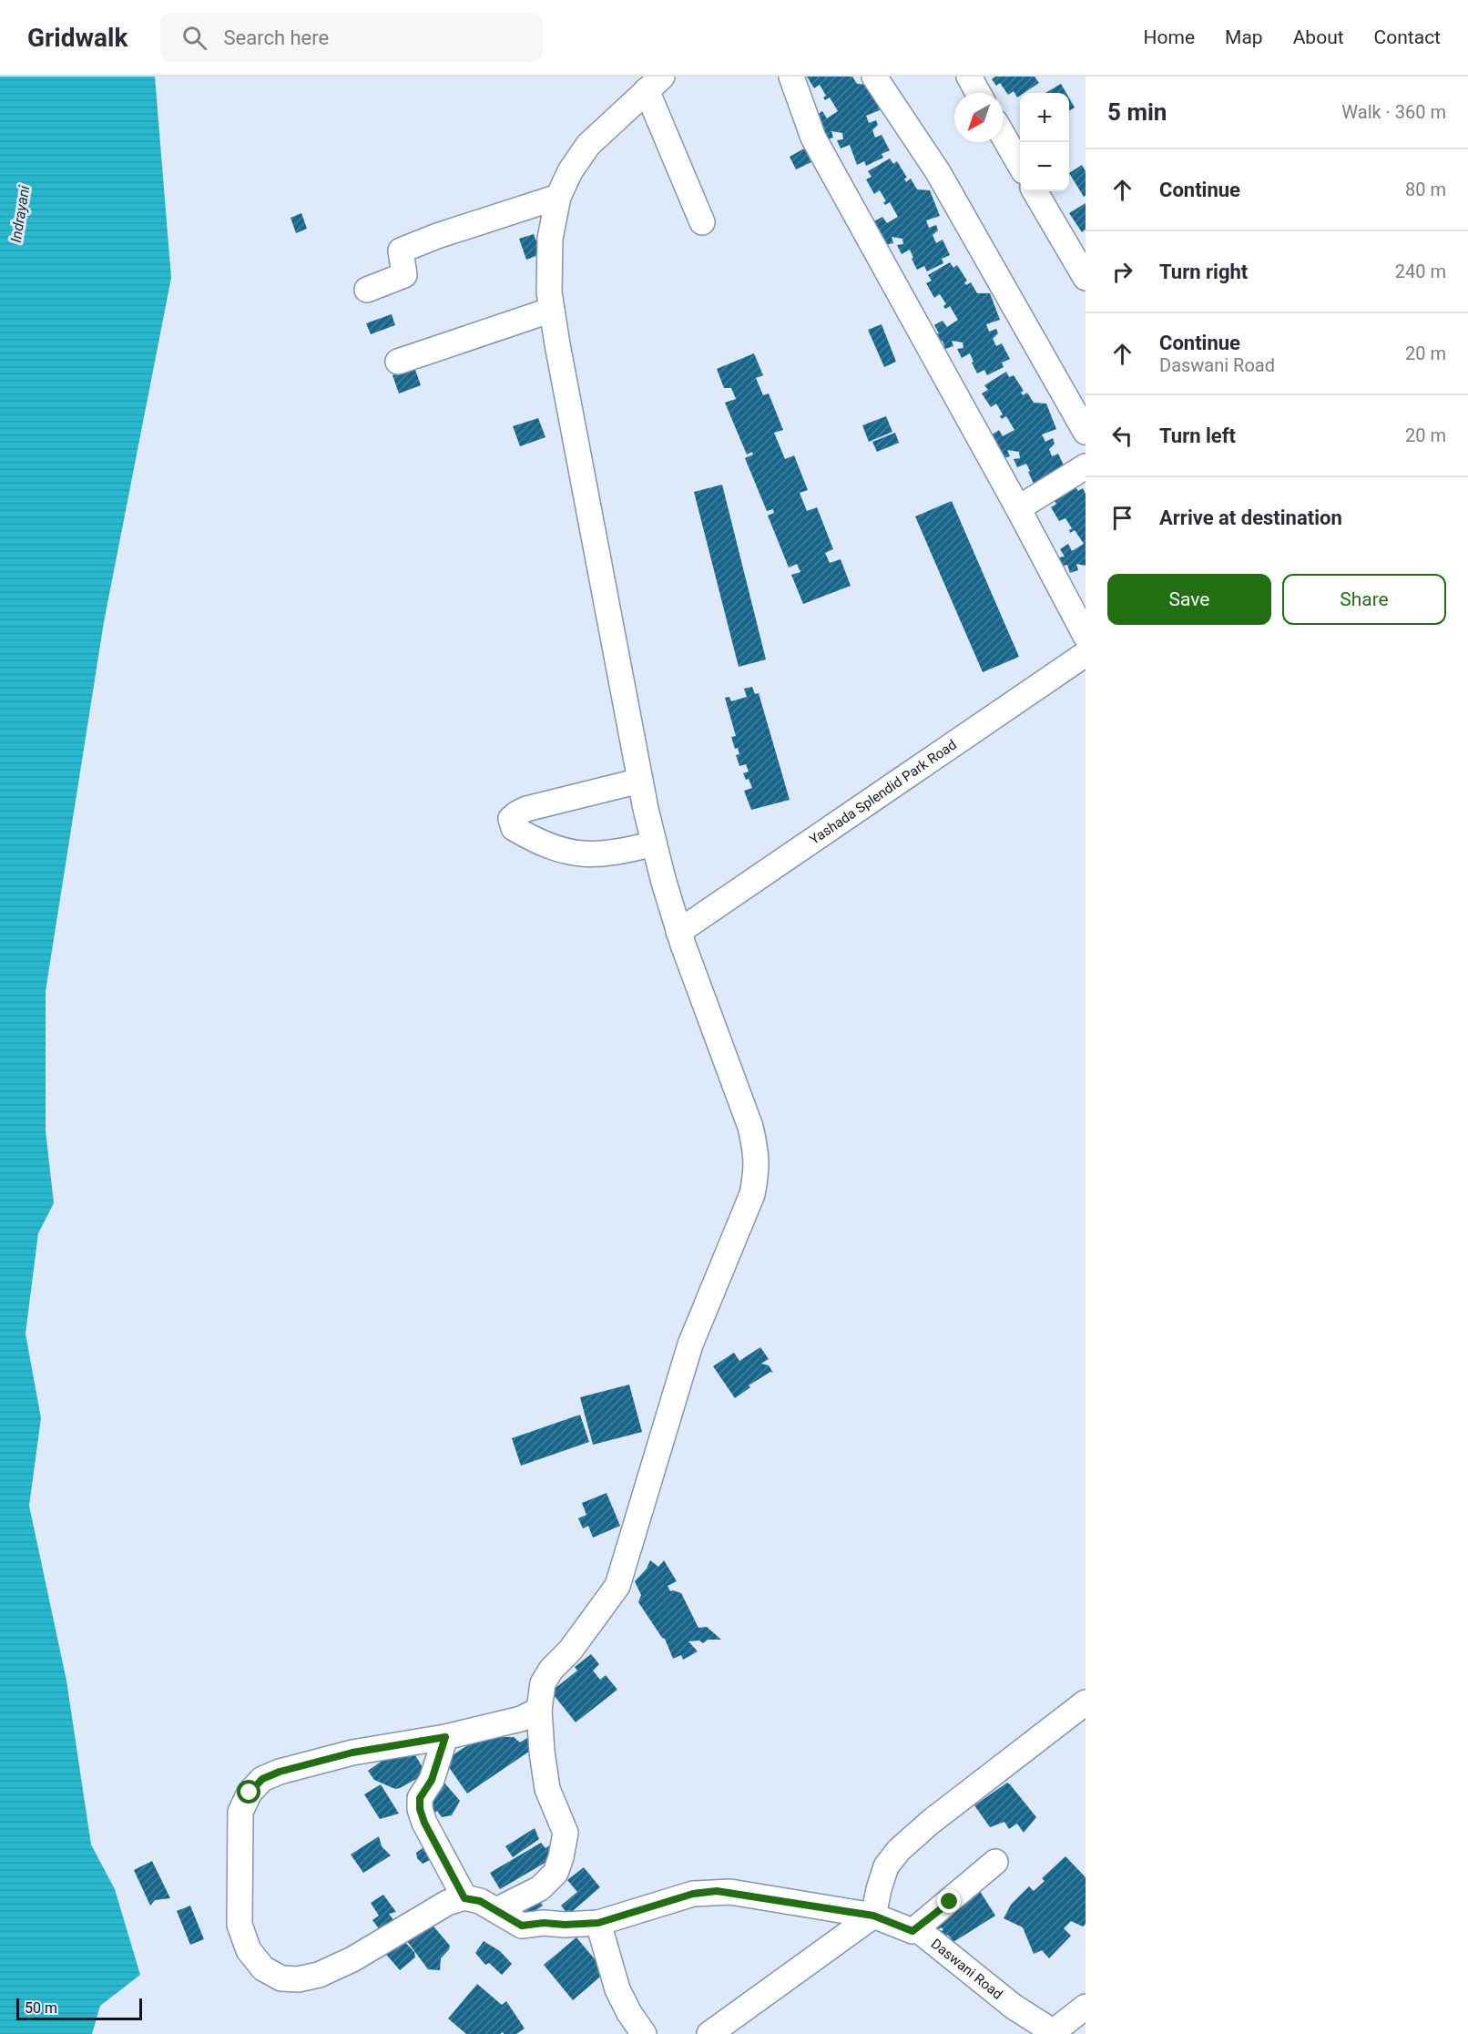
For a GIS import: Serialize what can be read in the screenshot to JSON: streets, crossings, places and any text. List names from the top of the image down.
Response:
{
  "streets": {
    "street": ["Yashada Splendid Park Road", "Daswani Road"]
  },
  "water": ["Indrayani"],
  "scale_bar": "50 m",
  "north": "bottom left",
  "page": {
    "header": "Gridwalk",
    "search": "Search here",
    "nav": [
      "Home",
      "Map",
      "About",
      "Contact"
    ],
    "heading": ["5 min", "Walk · 360 m"],
    "map_buttons": ["+", "−"],
    "list": [
      ["Continue", "80 m"],
      ["Turn right", "240 m"],
      ["Continue", "Daswani Road", "20 m"],
      ["Turn left", "20 m"],
      "Arrive at destination"
    ],
    "buttons": ["Save", "Share"],
    "scale": "50 m"
  }
}
